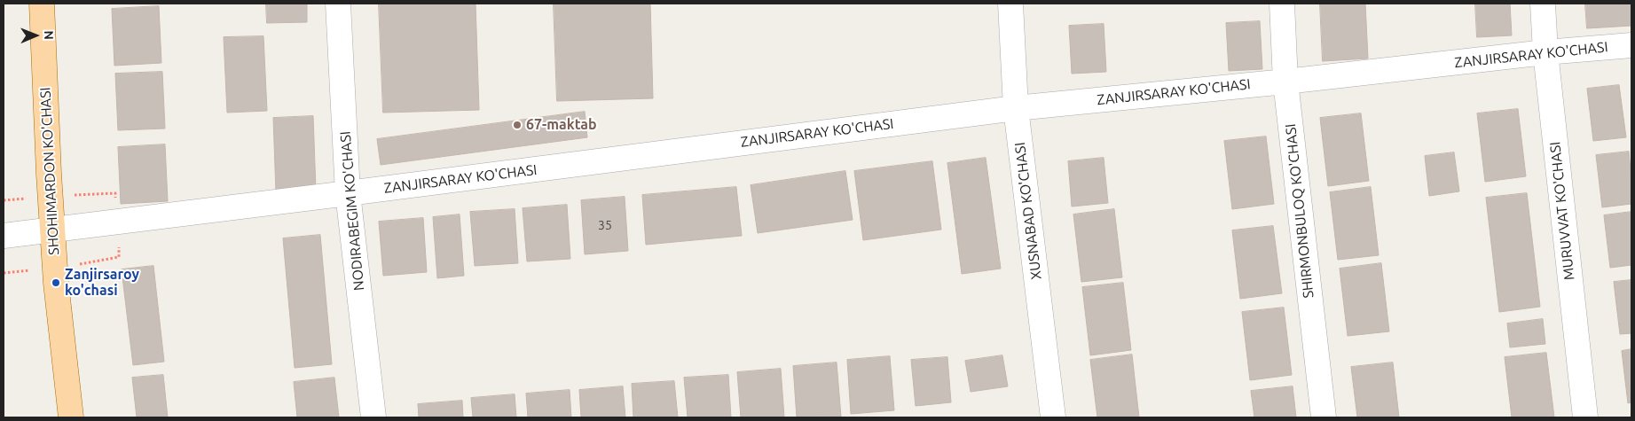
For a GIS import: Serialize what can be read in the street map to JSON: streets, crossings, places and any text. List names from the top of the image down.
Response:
{
  "streets": {
    "main road": ["SHOHIMARDON KO'CHASI"],
    "street": [
      "ZANJIRSARAY KO'CHASI",
      "NODIRABEGIM KO'CHASI",
      "XUSNABAD KO'CHASI",
      "SHIRMONBULOQ KO'CHASI",
      "MURUVVAT KO'CHASI"
    ]
  },
  "crossings": [
    ["ZANJIRSARAY KO'CHASI", "SHOHIMARDON KO'CHASI"],
    ["ZANJIRSARAY KO'CHASI", "NODIRABEGIM KO'CHASI"],
    ["ZANJIRSARAY KO'CHASI", "XUSNABAD KO'CHASI"],
    ["ZANJIRSARAY KO'CHASI", "SHIRMONBULOQ KO'CHASI"],
    ["ZANJIRSARAY KO'CHASI", "MURUVVAT KO'CHASI"]
  ],
  "places": ["67-maktab", "Zanjirsaroy ko'chasi"],
  "house_numbers": ["35"],
  "north": "right"
}
